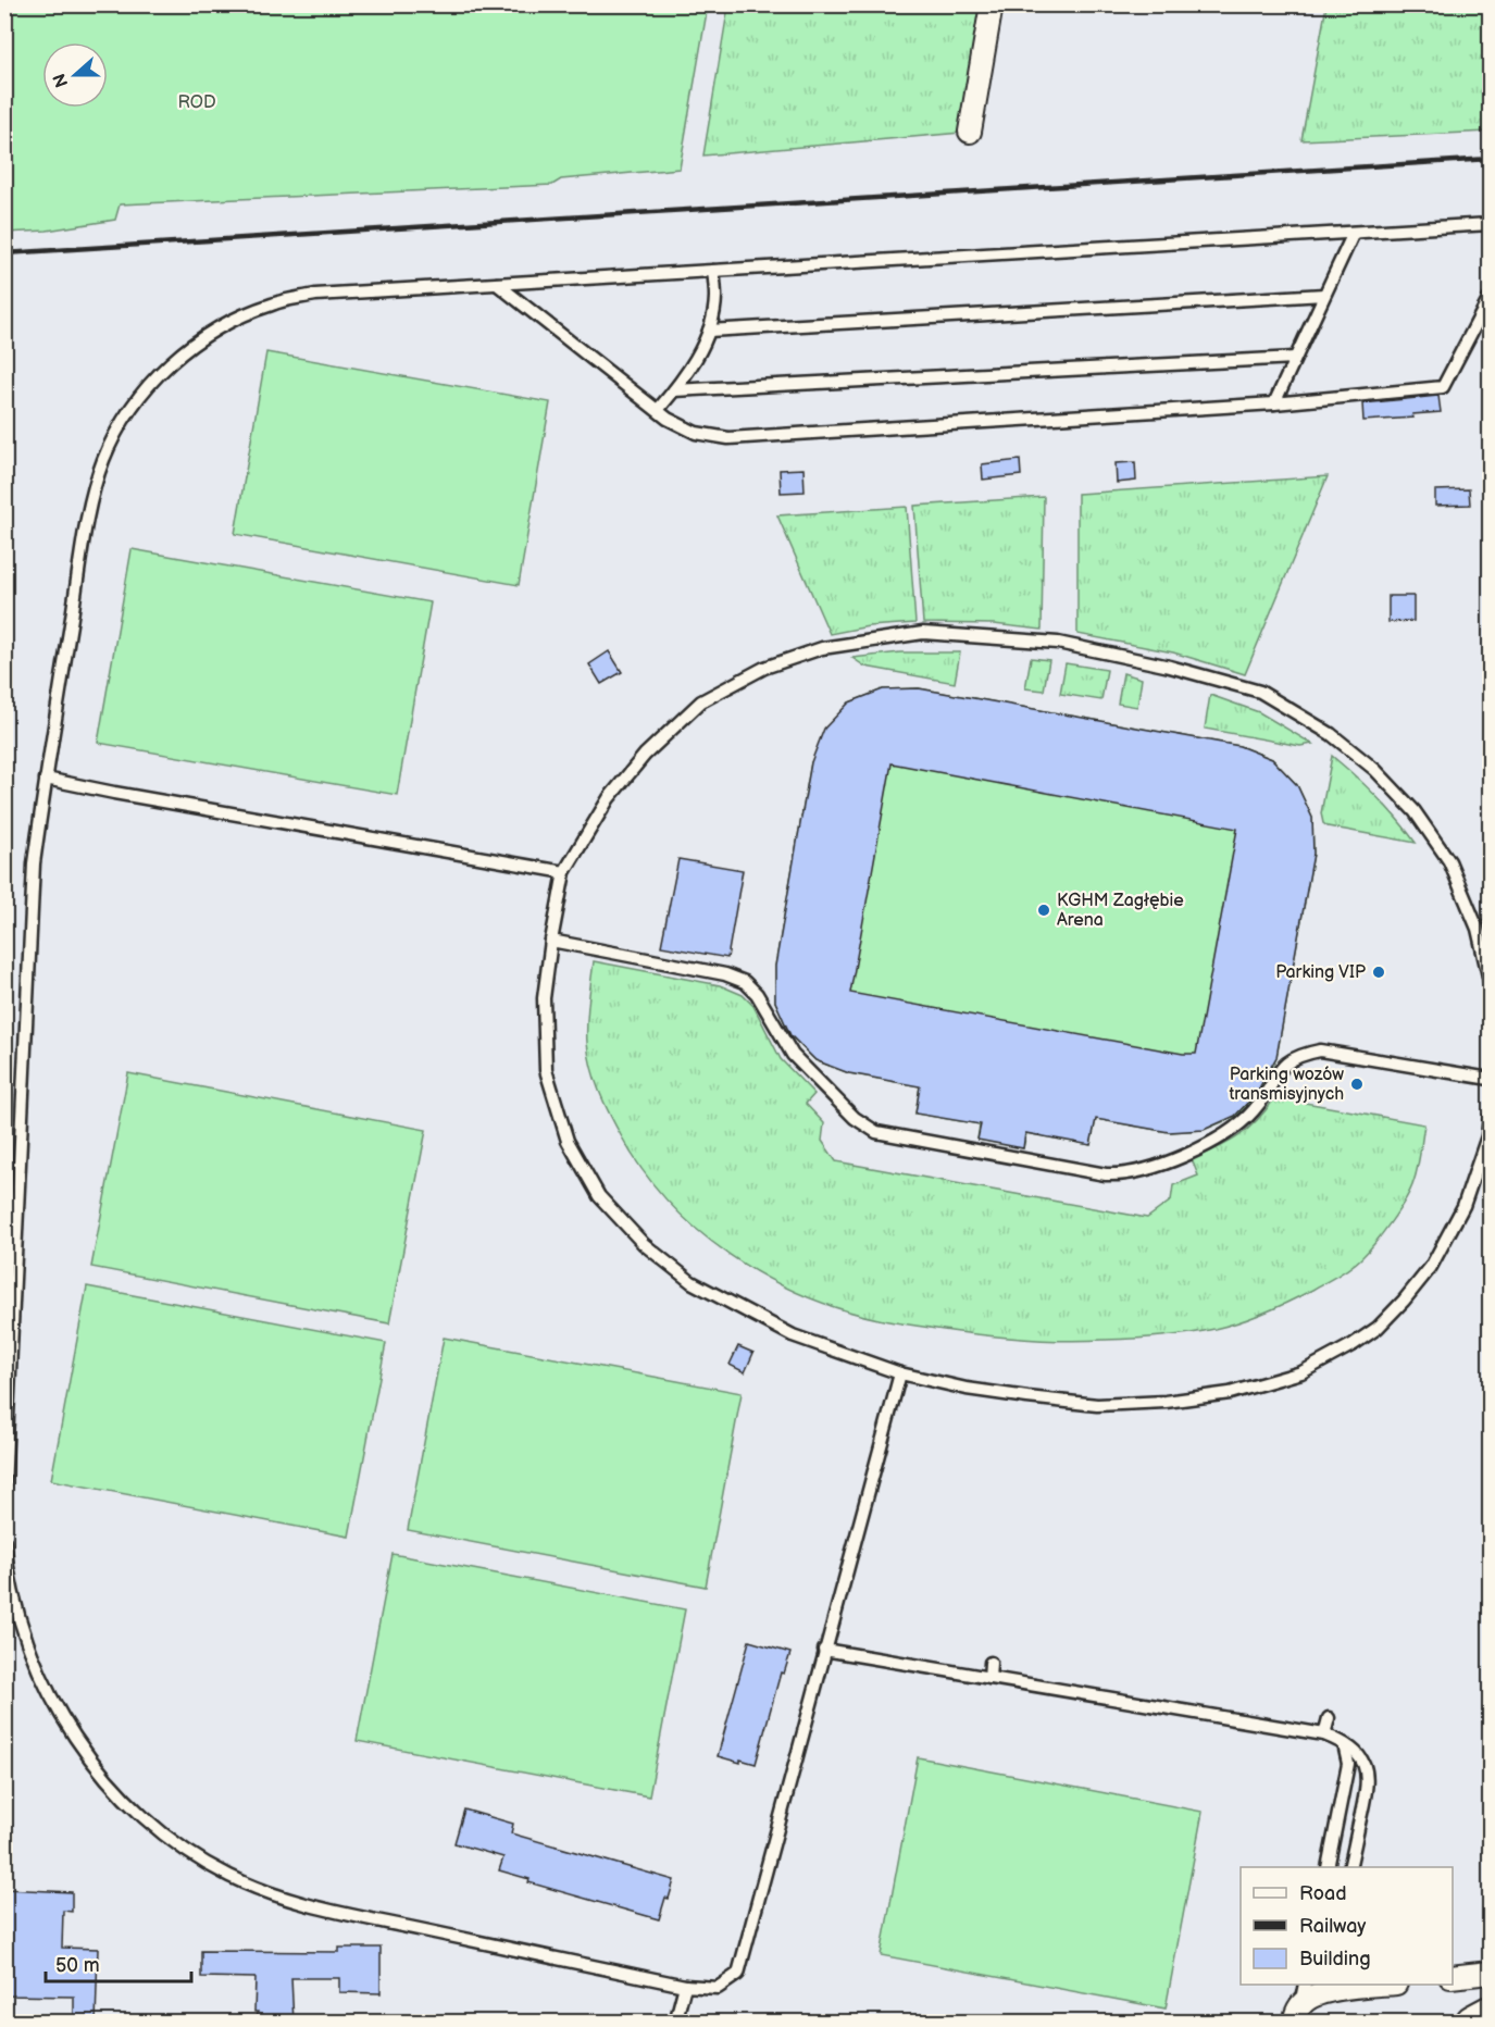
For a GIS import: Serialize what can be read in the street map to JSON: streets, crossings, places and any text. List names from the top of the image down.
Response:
{
  "parks": ["ROD"],
  "places": ["KGHM Zagłębie Arena", "Parking VIP", "Parking wozów transmisyjnych"],
  "legend": ["Road", "Railway", "Building"],
  "scale_bar": "50 m",
  "north": "left"
}
